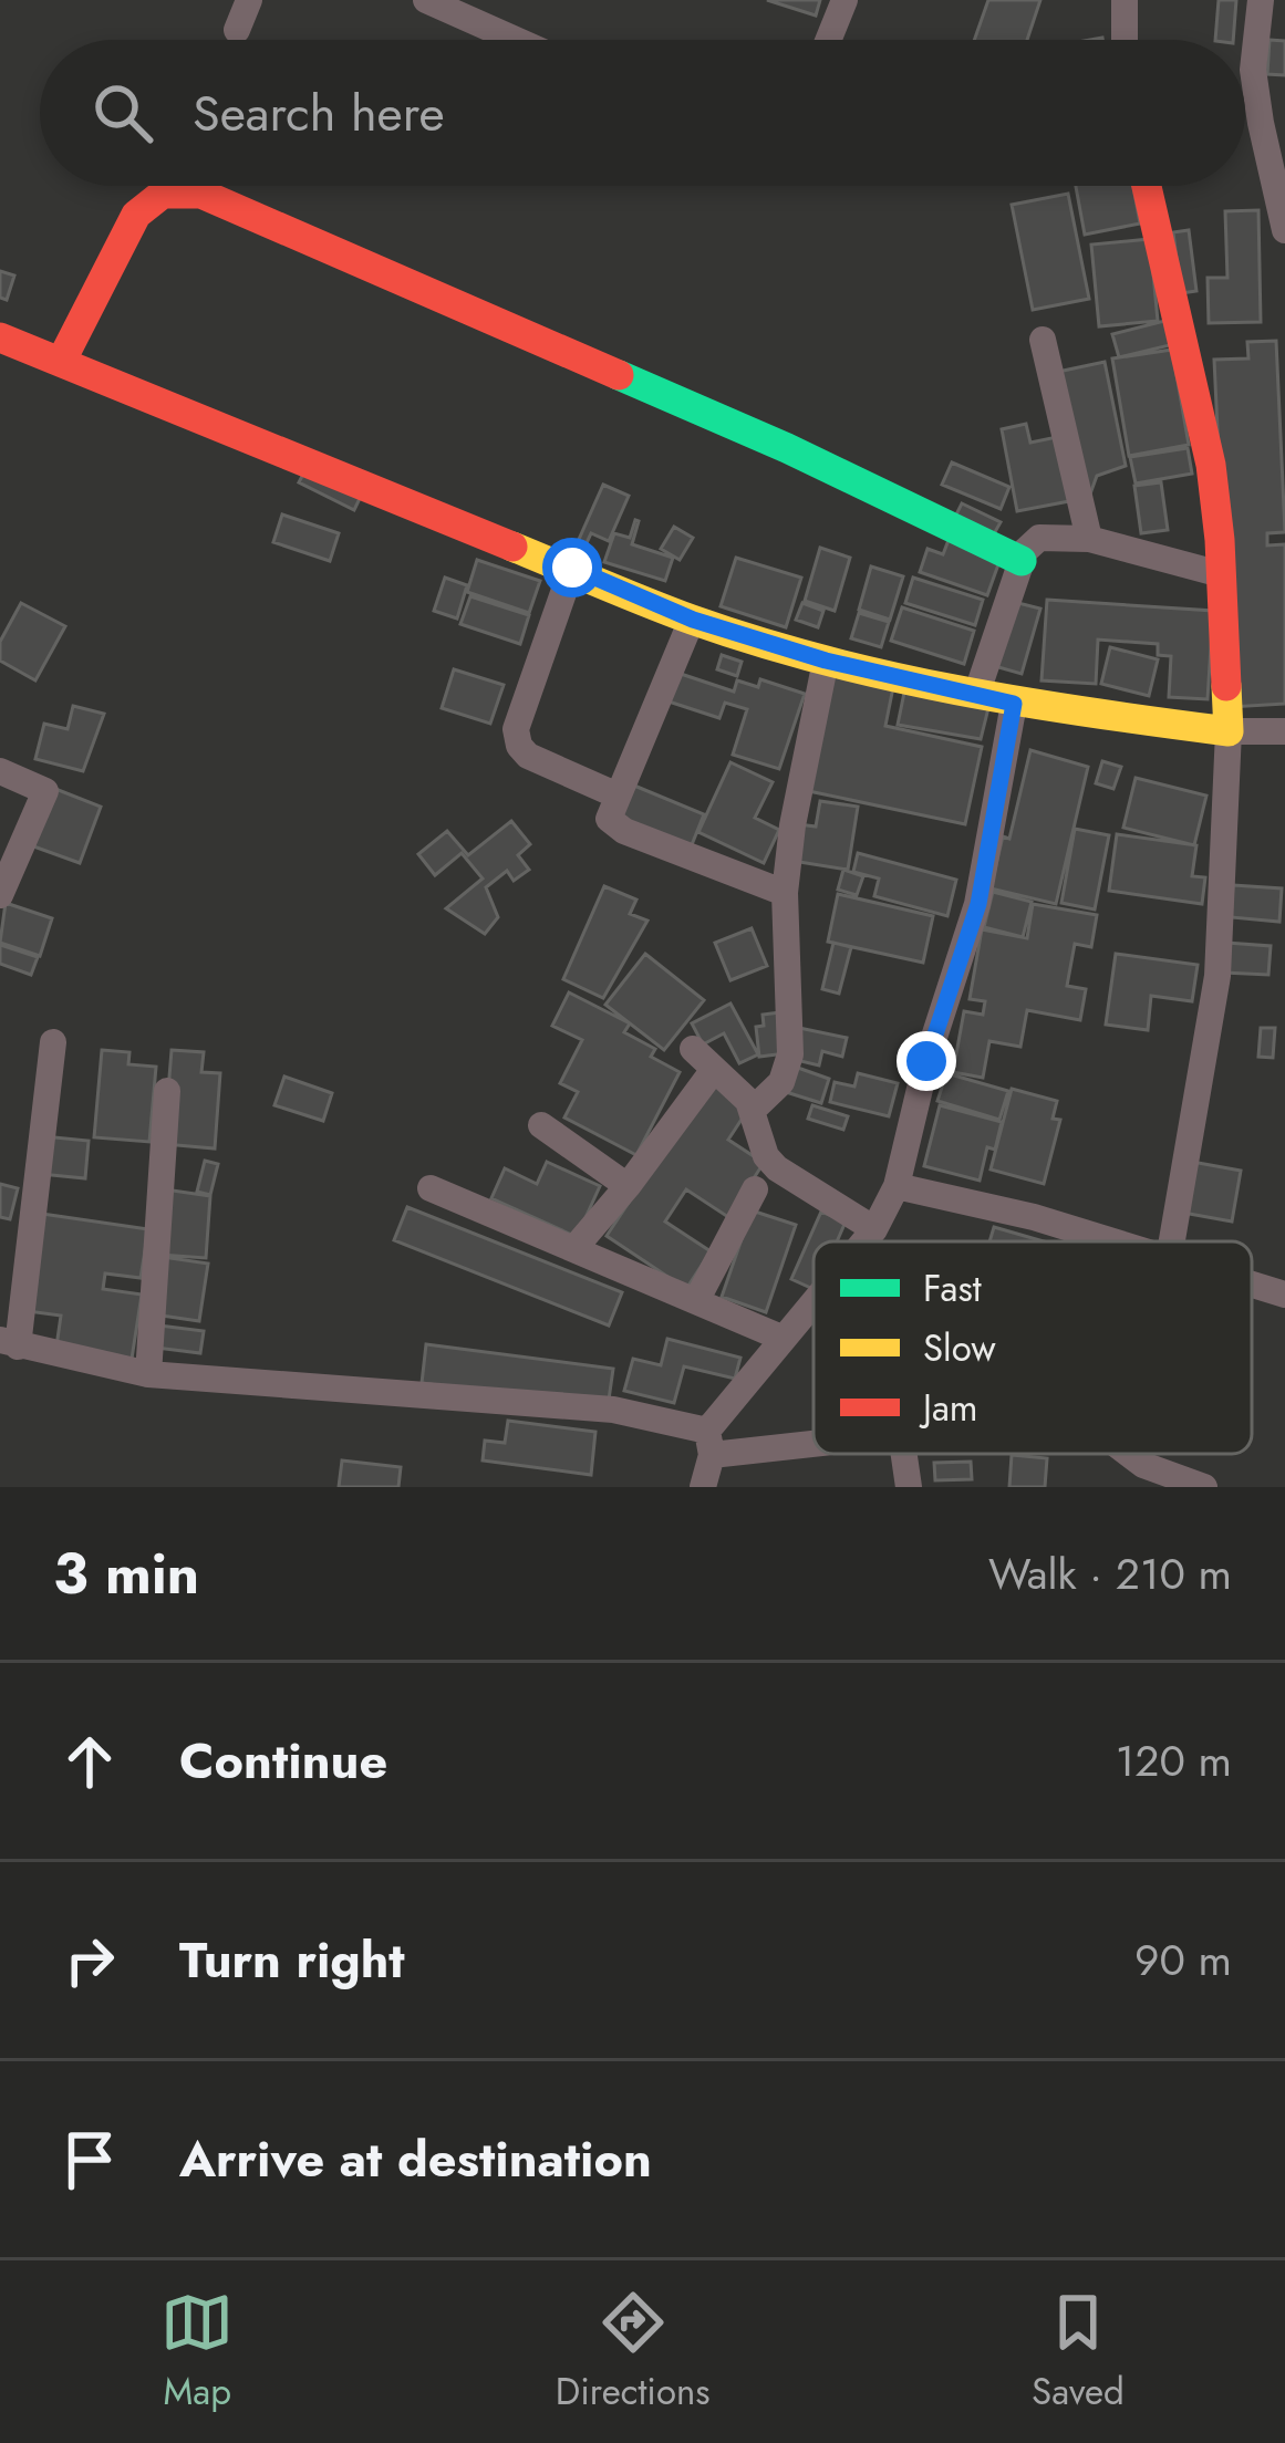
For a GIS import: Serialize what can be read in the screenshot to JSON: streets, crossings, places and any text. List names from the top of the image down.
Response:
{
  "legend": ["Fast", "Slow", "Jam"],
  "page": {
    "search": "Search here",
    "heading": ["3 min", "Walk · 210 m"],
    "list": [
      ["Continue", "120 m"],
      ["Turn right", "90 m"],
      "Arrive at destination"
    ],
    "nav": ["Map", "Directions", "Saved"]
  }
}
